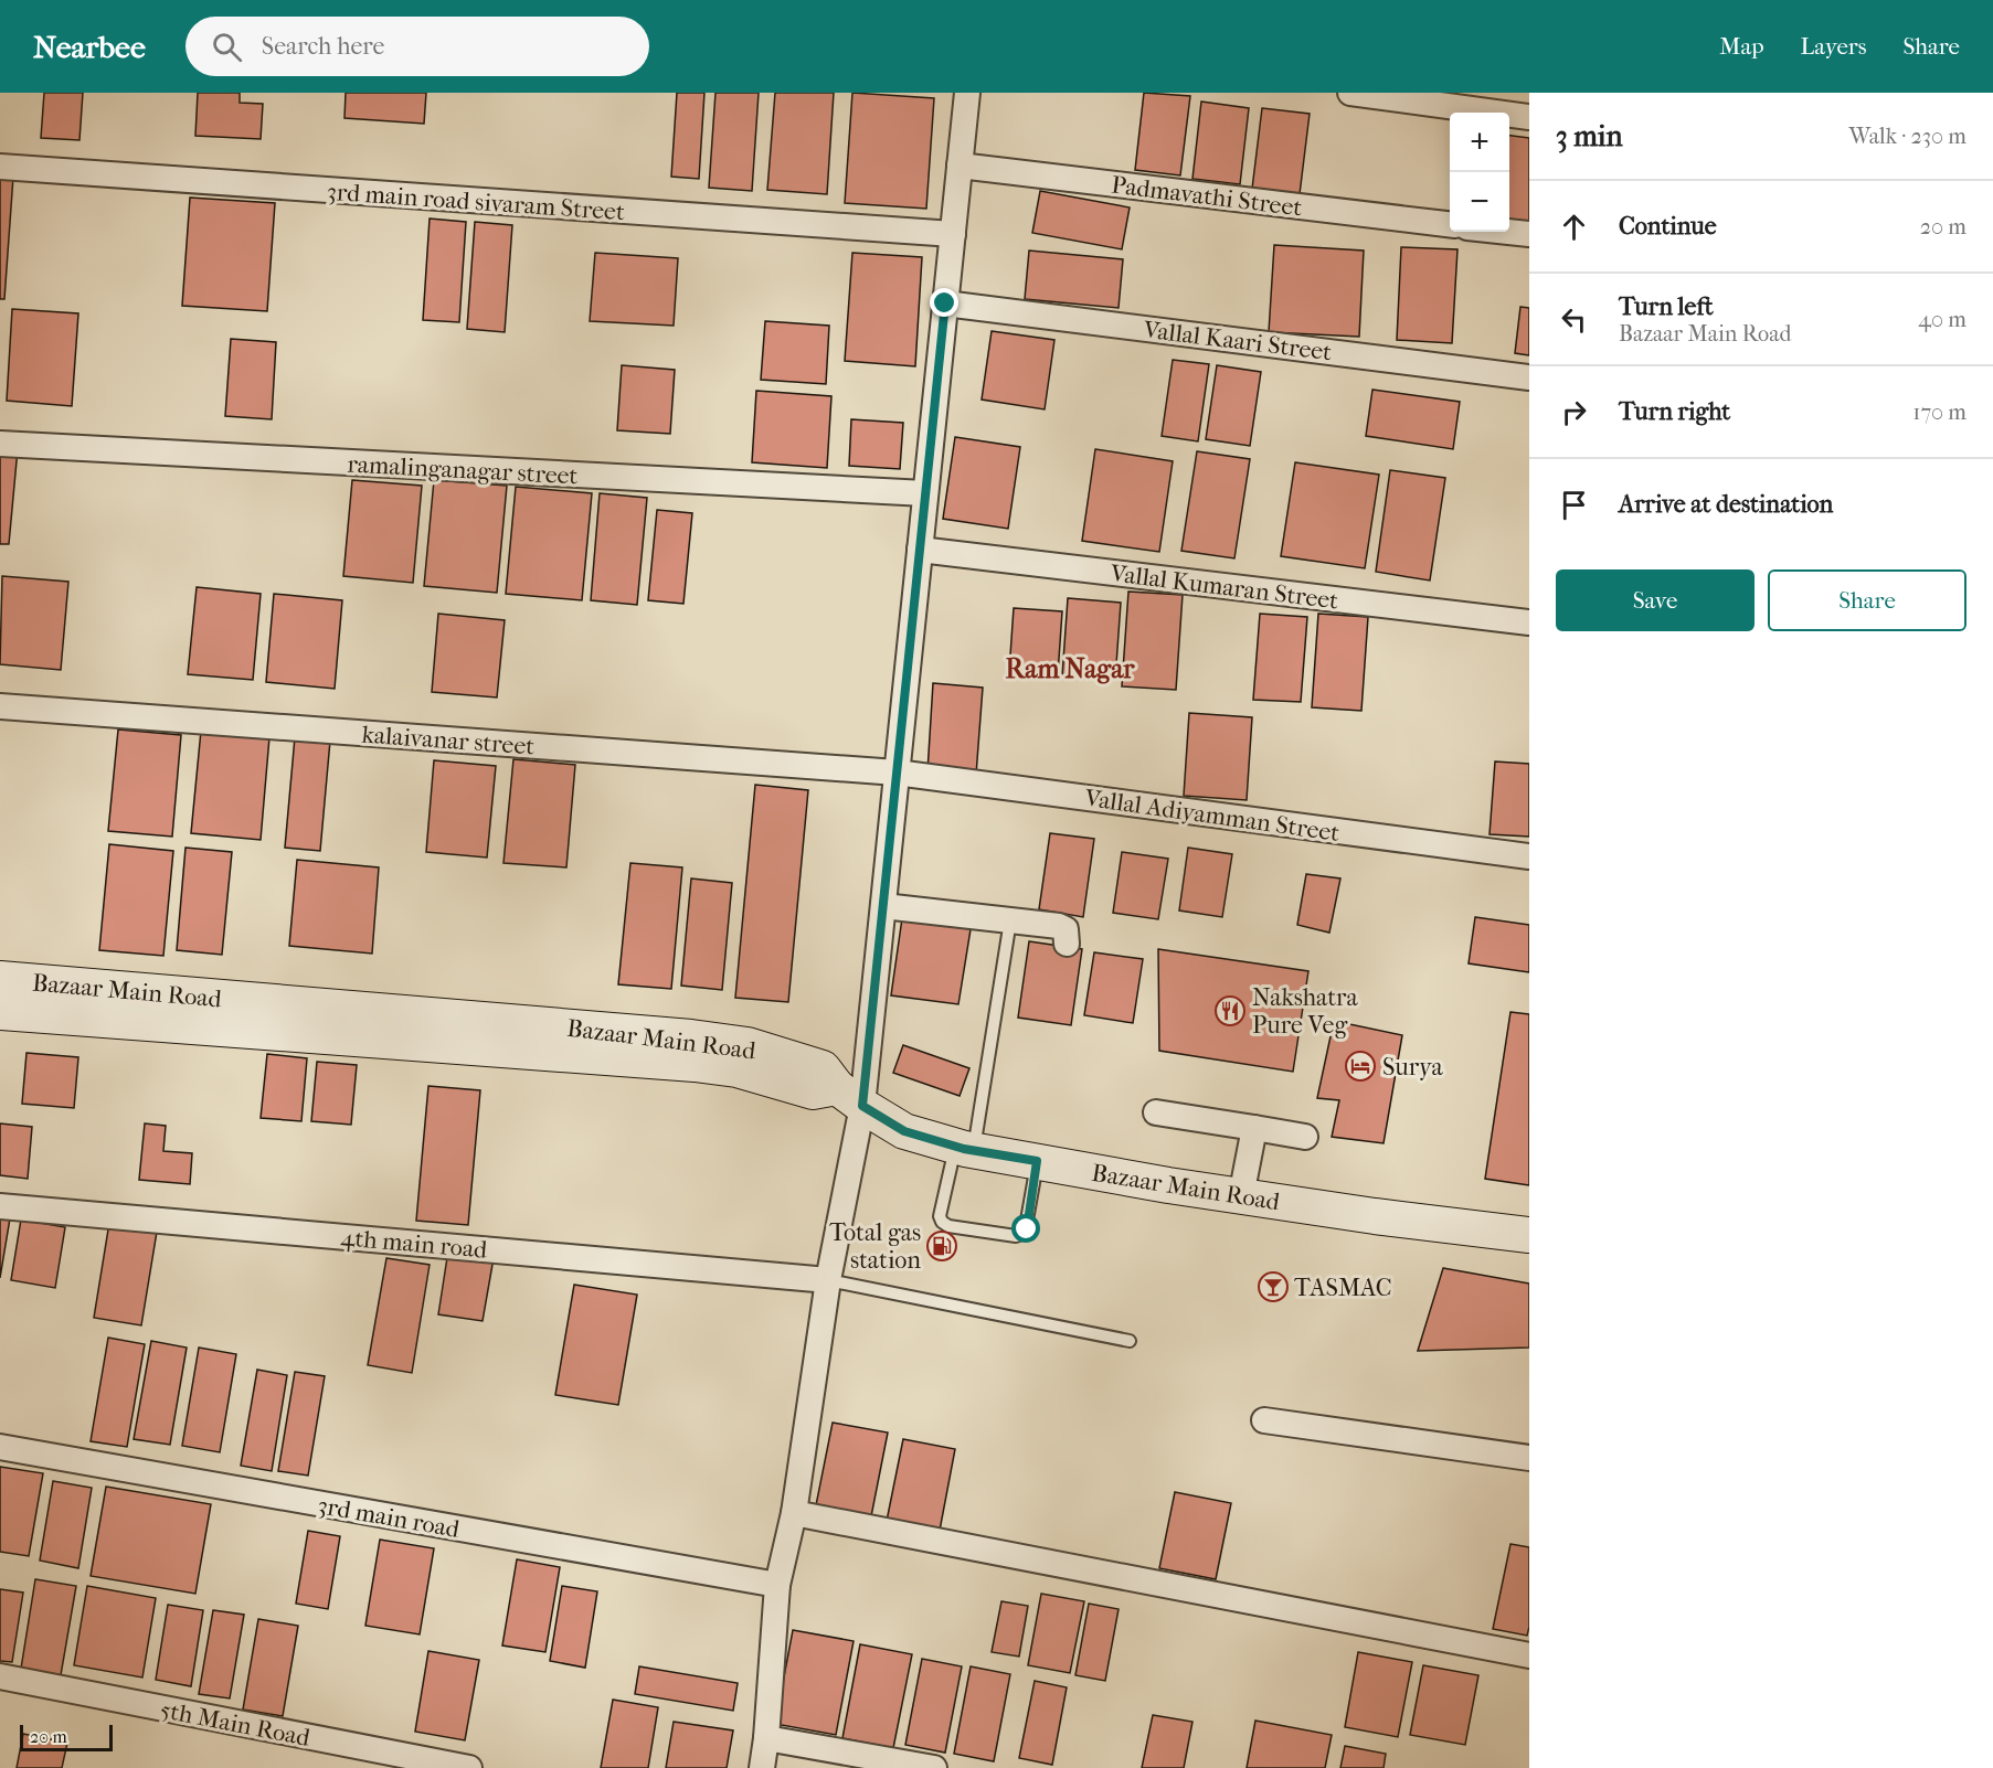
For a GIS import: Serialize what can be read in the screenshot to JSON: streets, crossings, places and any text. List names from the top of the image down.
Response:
{
  "streets": {
    "main road": ["Bazaar Main Road"],
    "street": [
      "Padmavathi Street",
      "3rd main road sivaram Street",
      "Vallal Kaari Street",
      "ramalinganagar street",
      "Vallal Kumaran Street",
      "kalaivanar street",
      "Vallal Adiyamman Street",
      "4th main road",
      "3rd main road",
      "5th Main Road"
    ]
  },
  "crossings": [
    ["kalaivanar street", "Vallal Adiyamman Street"]
  ],
  "districts": ["Ram Nagar"],
  "places": {
    "restaurant": ["Nakshatra Pure Veg"],
    "hotel": ["Surya"],
    "fuel station": ["Total gas station"],
    "bar": ["TASMAC"]
  },
  "scale_bar": "20 m",
  "page": {
    "header": "Nearbee",
    "search": "Search here",
    "nav": ["Map", "Layers", "Share"],
    "heading": ["3 min", "Walk · 230 m"],
    "map_buttons": ["+", "−"],
    "list": [
      ["Continue", "20 m"],
      ["Turn left", "Bazaar Main Road", "40 m"],
      ["Turn right", "170 m"],
      "Arrive at destination"
    ],
    "buttons": ["Save", "Share"],
    "scale": "20 m"
  }
}
